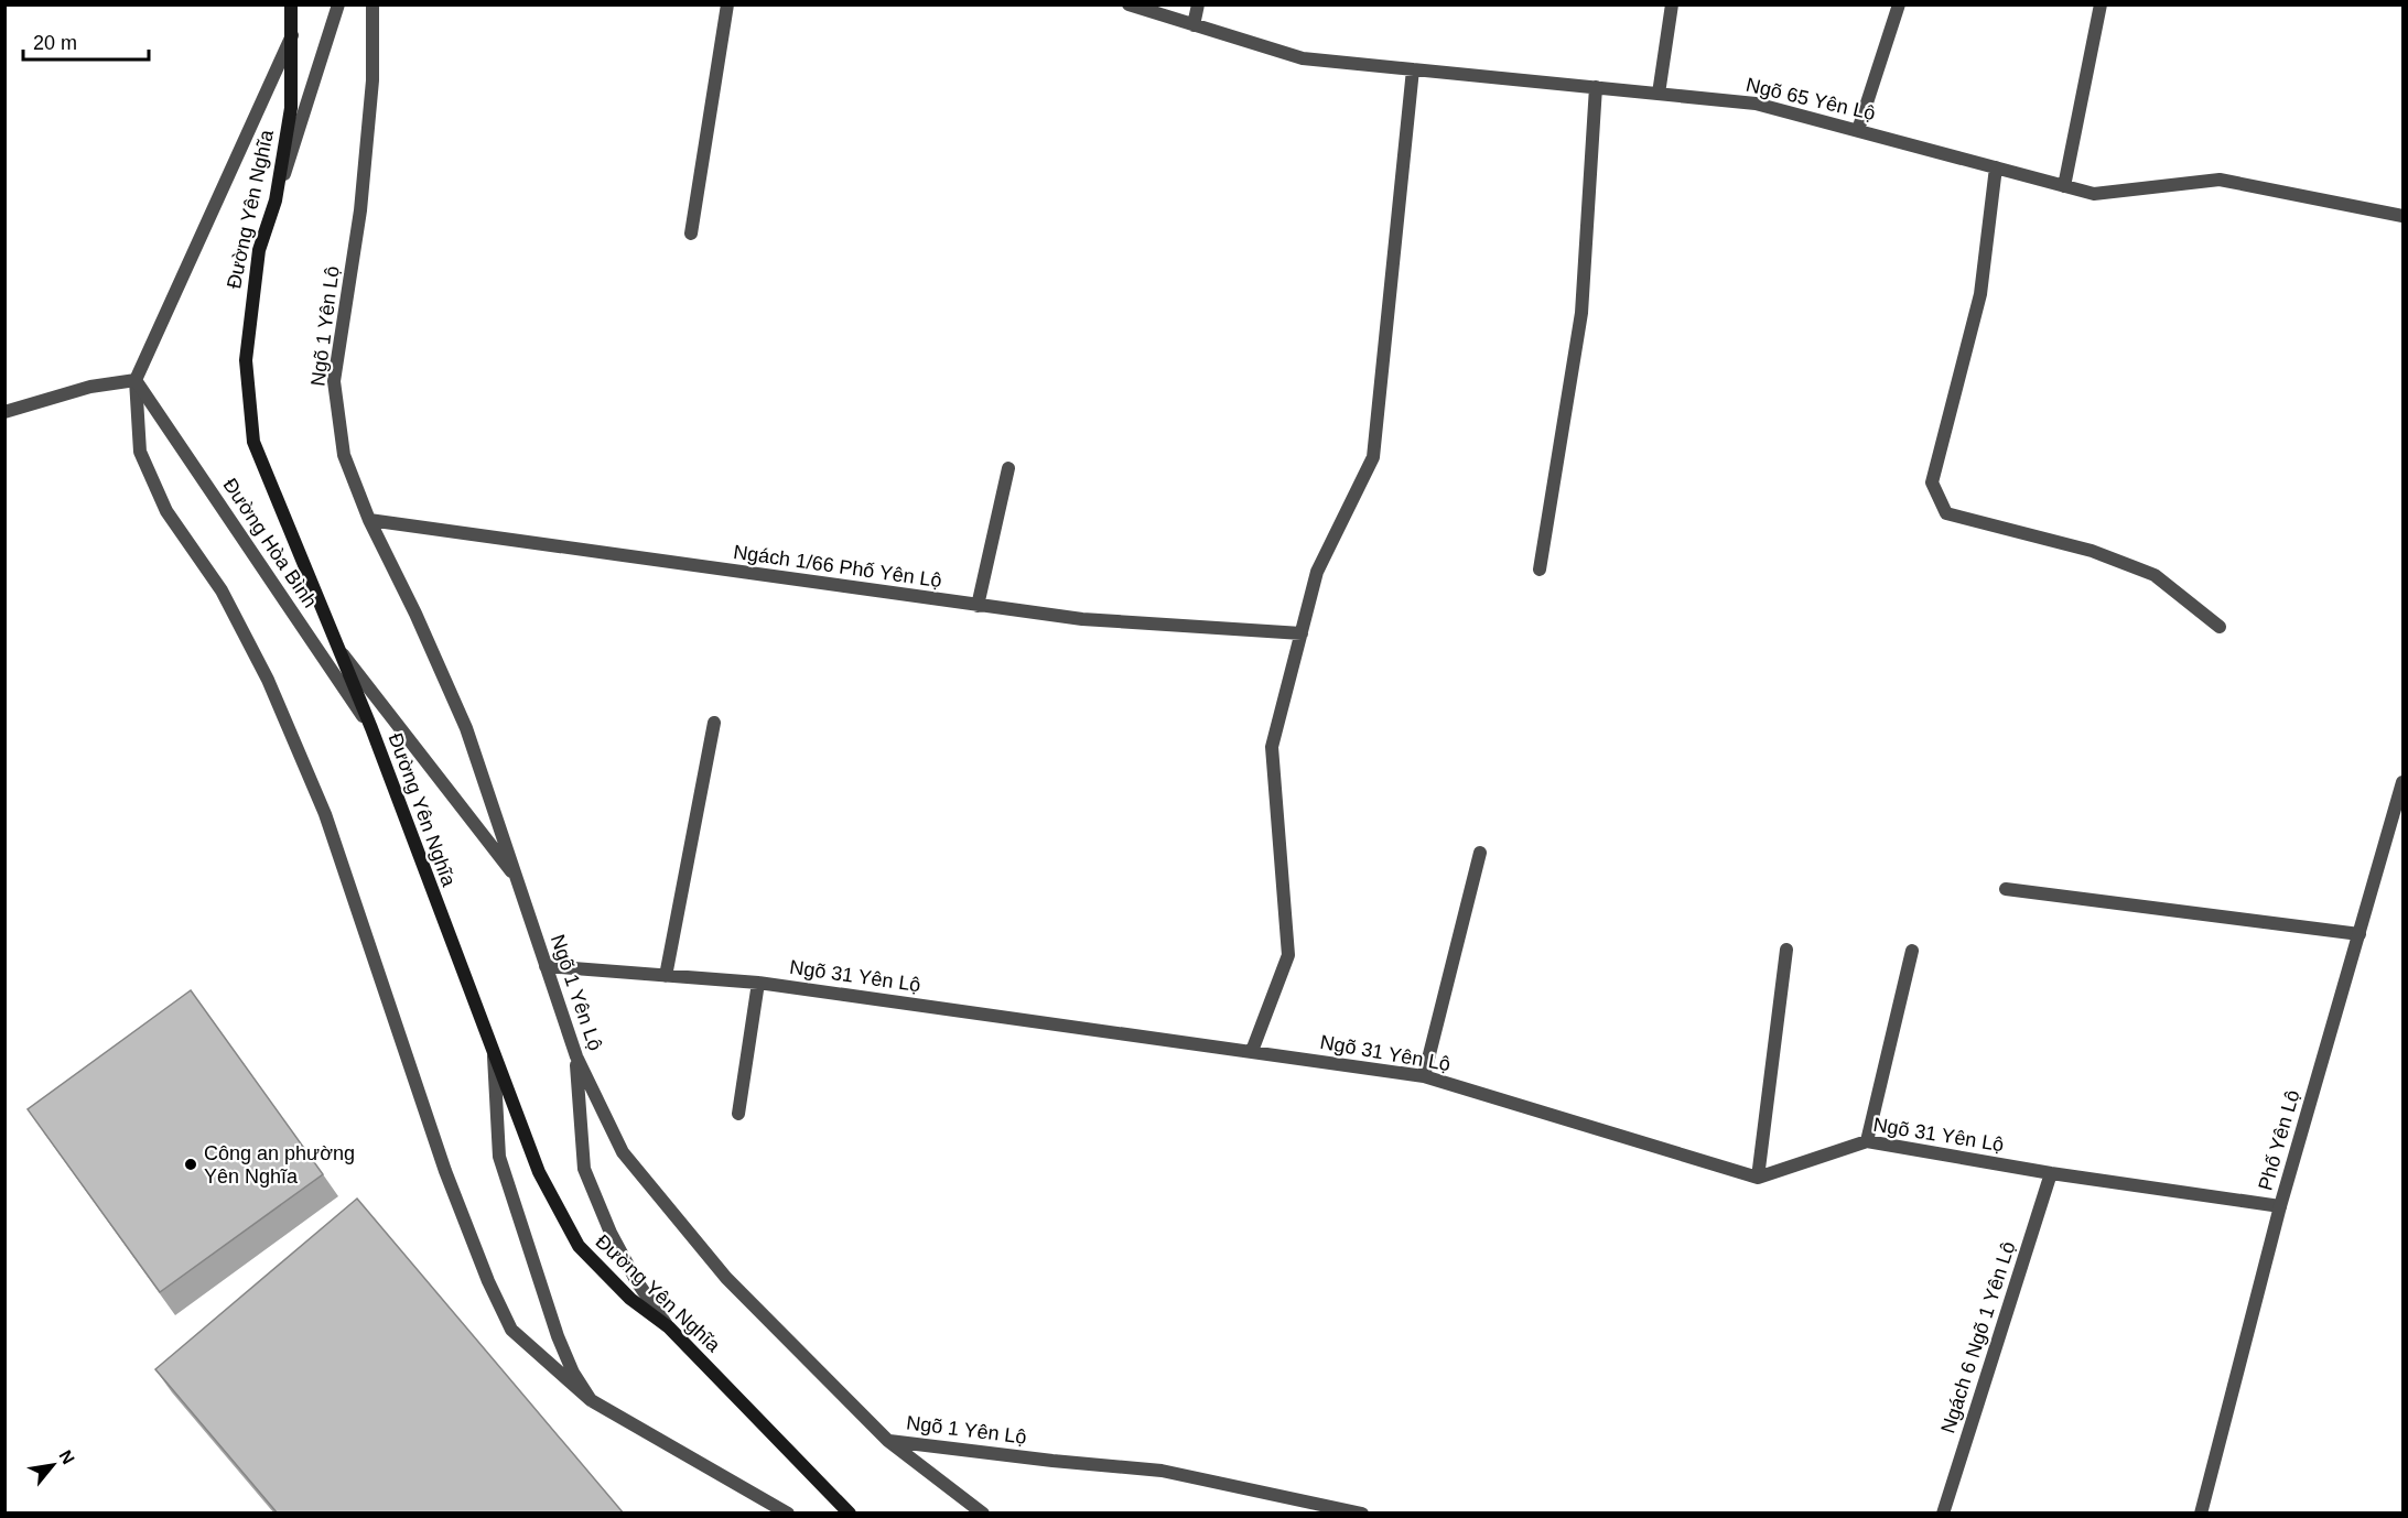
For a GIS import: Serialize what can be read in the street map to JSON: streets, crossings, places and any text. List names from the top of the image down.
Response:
{
  "streets": {
    "main road": ["Đường Yên Nghĩa"],
    "street": [
      "Ngõ 65 Yên Lộ",
      "Ngõ 1 Yên Lộ",
      "Đường Hòa Bình",
      "Ngách 1/66 Phố Yên Lộ",
      "Ngõ 31 Yên Lộ",
      "Phố Yên Lộ",
      "Ngách 6 Ngõ 1 Yên Lộ"
    ]
  },
  "crossings": [
    ["Đường Yên Nghĩa", "Đường Hòa Bình"],
    ["Ngõ 1 Yên Lộ", "Ngách 1/66 Phố Yên Lộ"],
    ["Ngõ 1 Yên Lộ", "Ngõ 31 Yên Lộ"],
    ["Ngõ 31 Yên Lộ", "Phố Yên Lộ"],
    ["Ngõ 31 Yên Lộ", "Ngách 6 Ngõ 1 Yên Lộ"]
  ],
  "places": ["Công an phường Yên Nghĩa"],
  "scale_bar": "20 m",
  "north": "top right"
}
